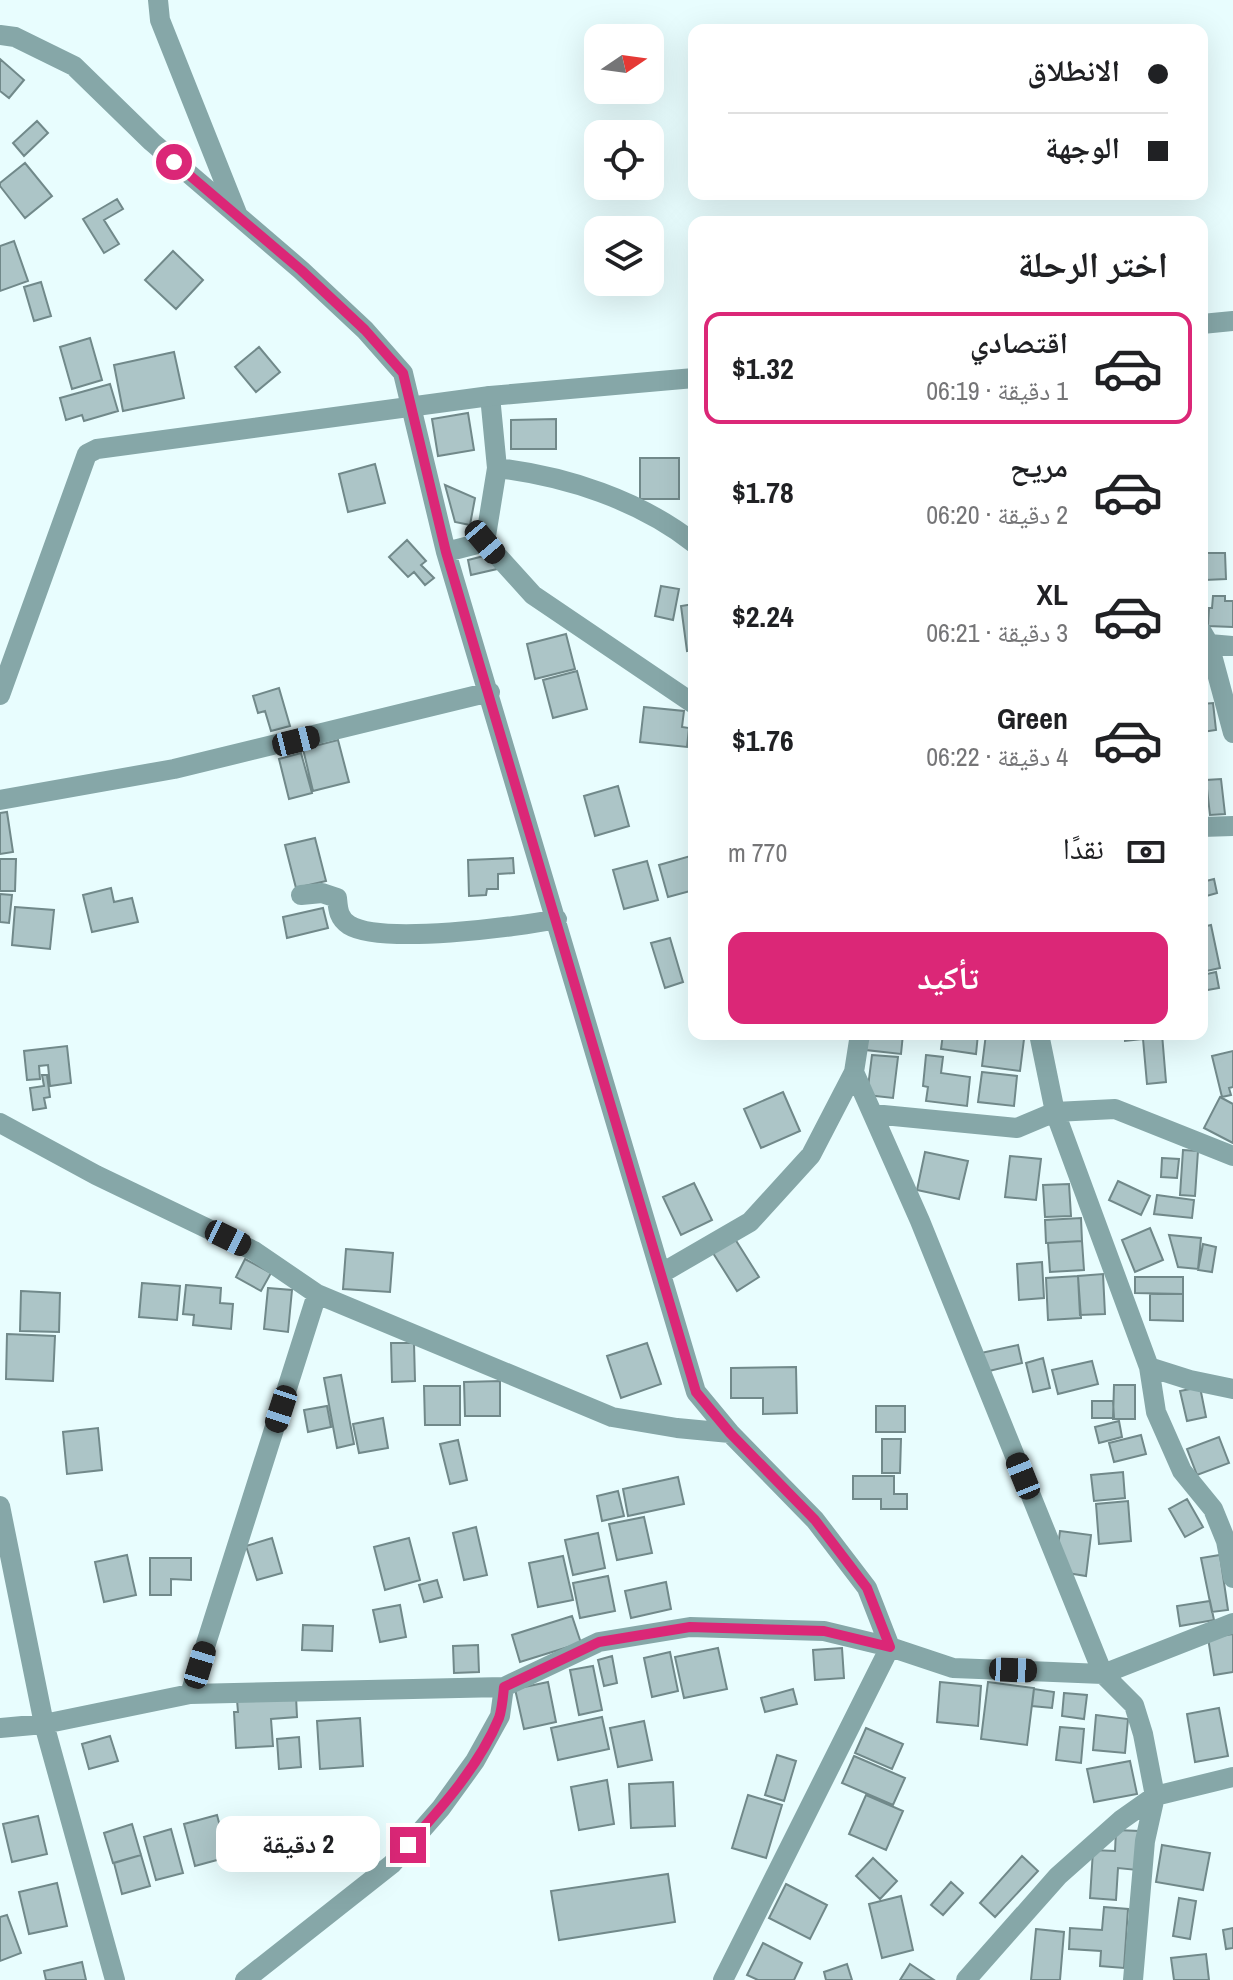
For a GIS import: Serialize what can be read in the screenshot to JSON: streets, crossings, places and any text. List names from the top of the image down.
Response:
{
  "north": "right",
  "page": {
    "banner": ["الانطلاق", "الوجهة"],
    "heading": "اختر الرحلة",
    "list": [
      {
        "name": "اقتصادي",
        "note": "1 دقيقة · 06:19",
        "value": "$1.32"
      },
      {
        "name": "مريح",
        "note": "2 دقيقة · 06:20",
        "value": "$1.78"
      },
      {
        "name": "XL",
        "note": "3 دقيقة · 06:21",
        "value": "$2.24"
      },
      {
        "name": "Green",
        "note": "4 دقيقة · 06:22",
        "value": "$1.76"
      }
    ],
    "pay": ["نقدًا", "770 m"],
    "buttons": "تأكيد",
    "bubble": "2 دقيقة"
  }
}
